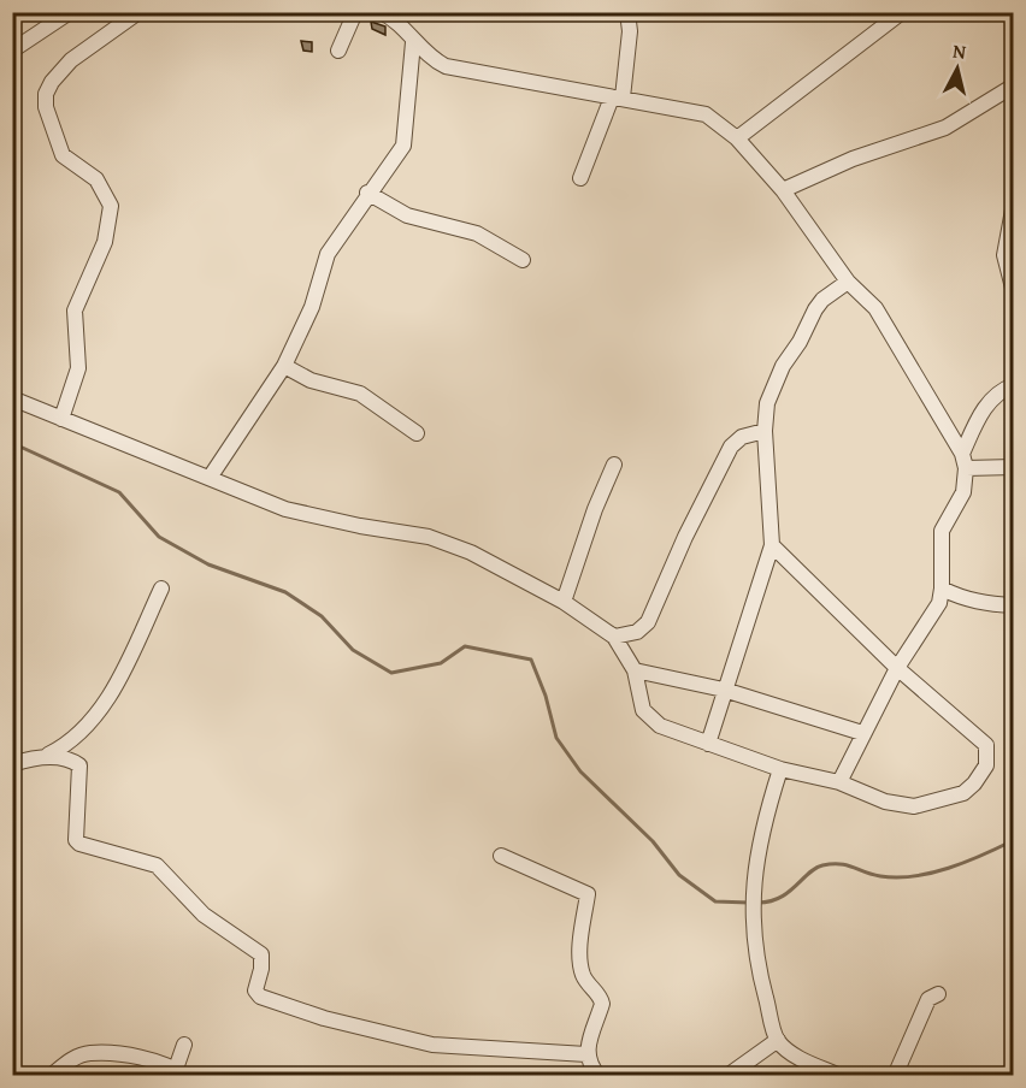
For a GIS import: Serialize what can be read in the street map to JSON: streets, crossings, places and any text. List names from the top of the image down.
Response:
{
  "north": "top"
}
